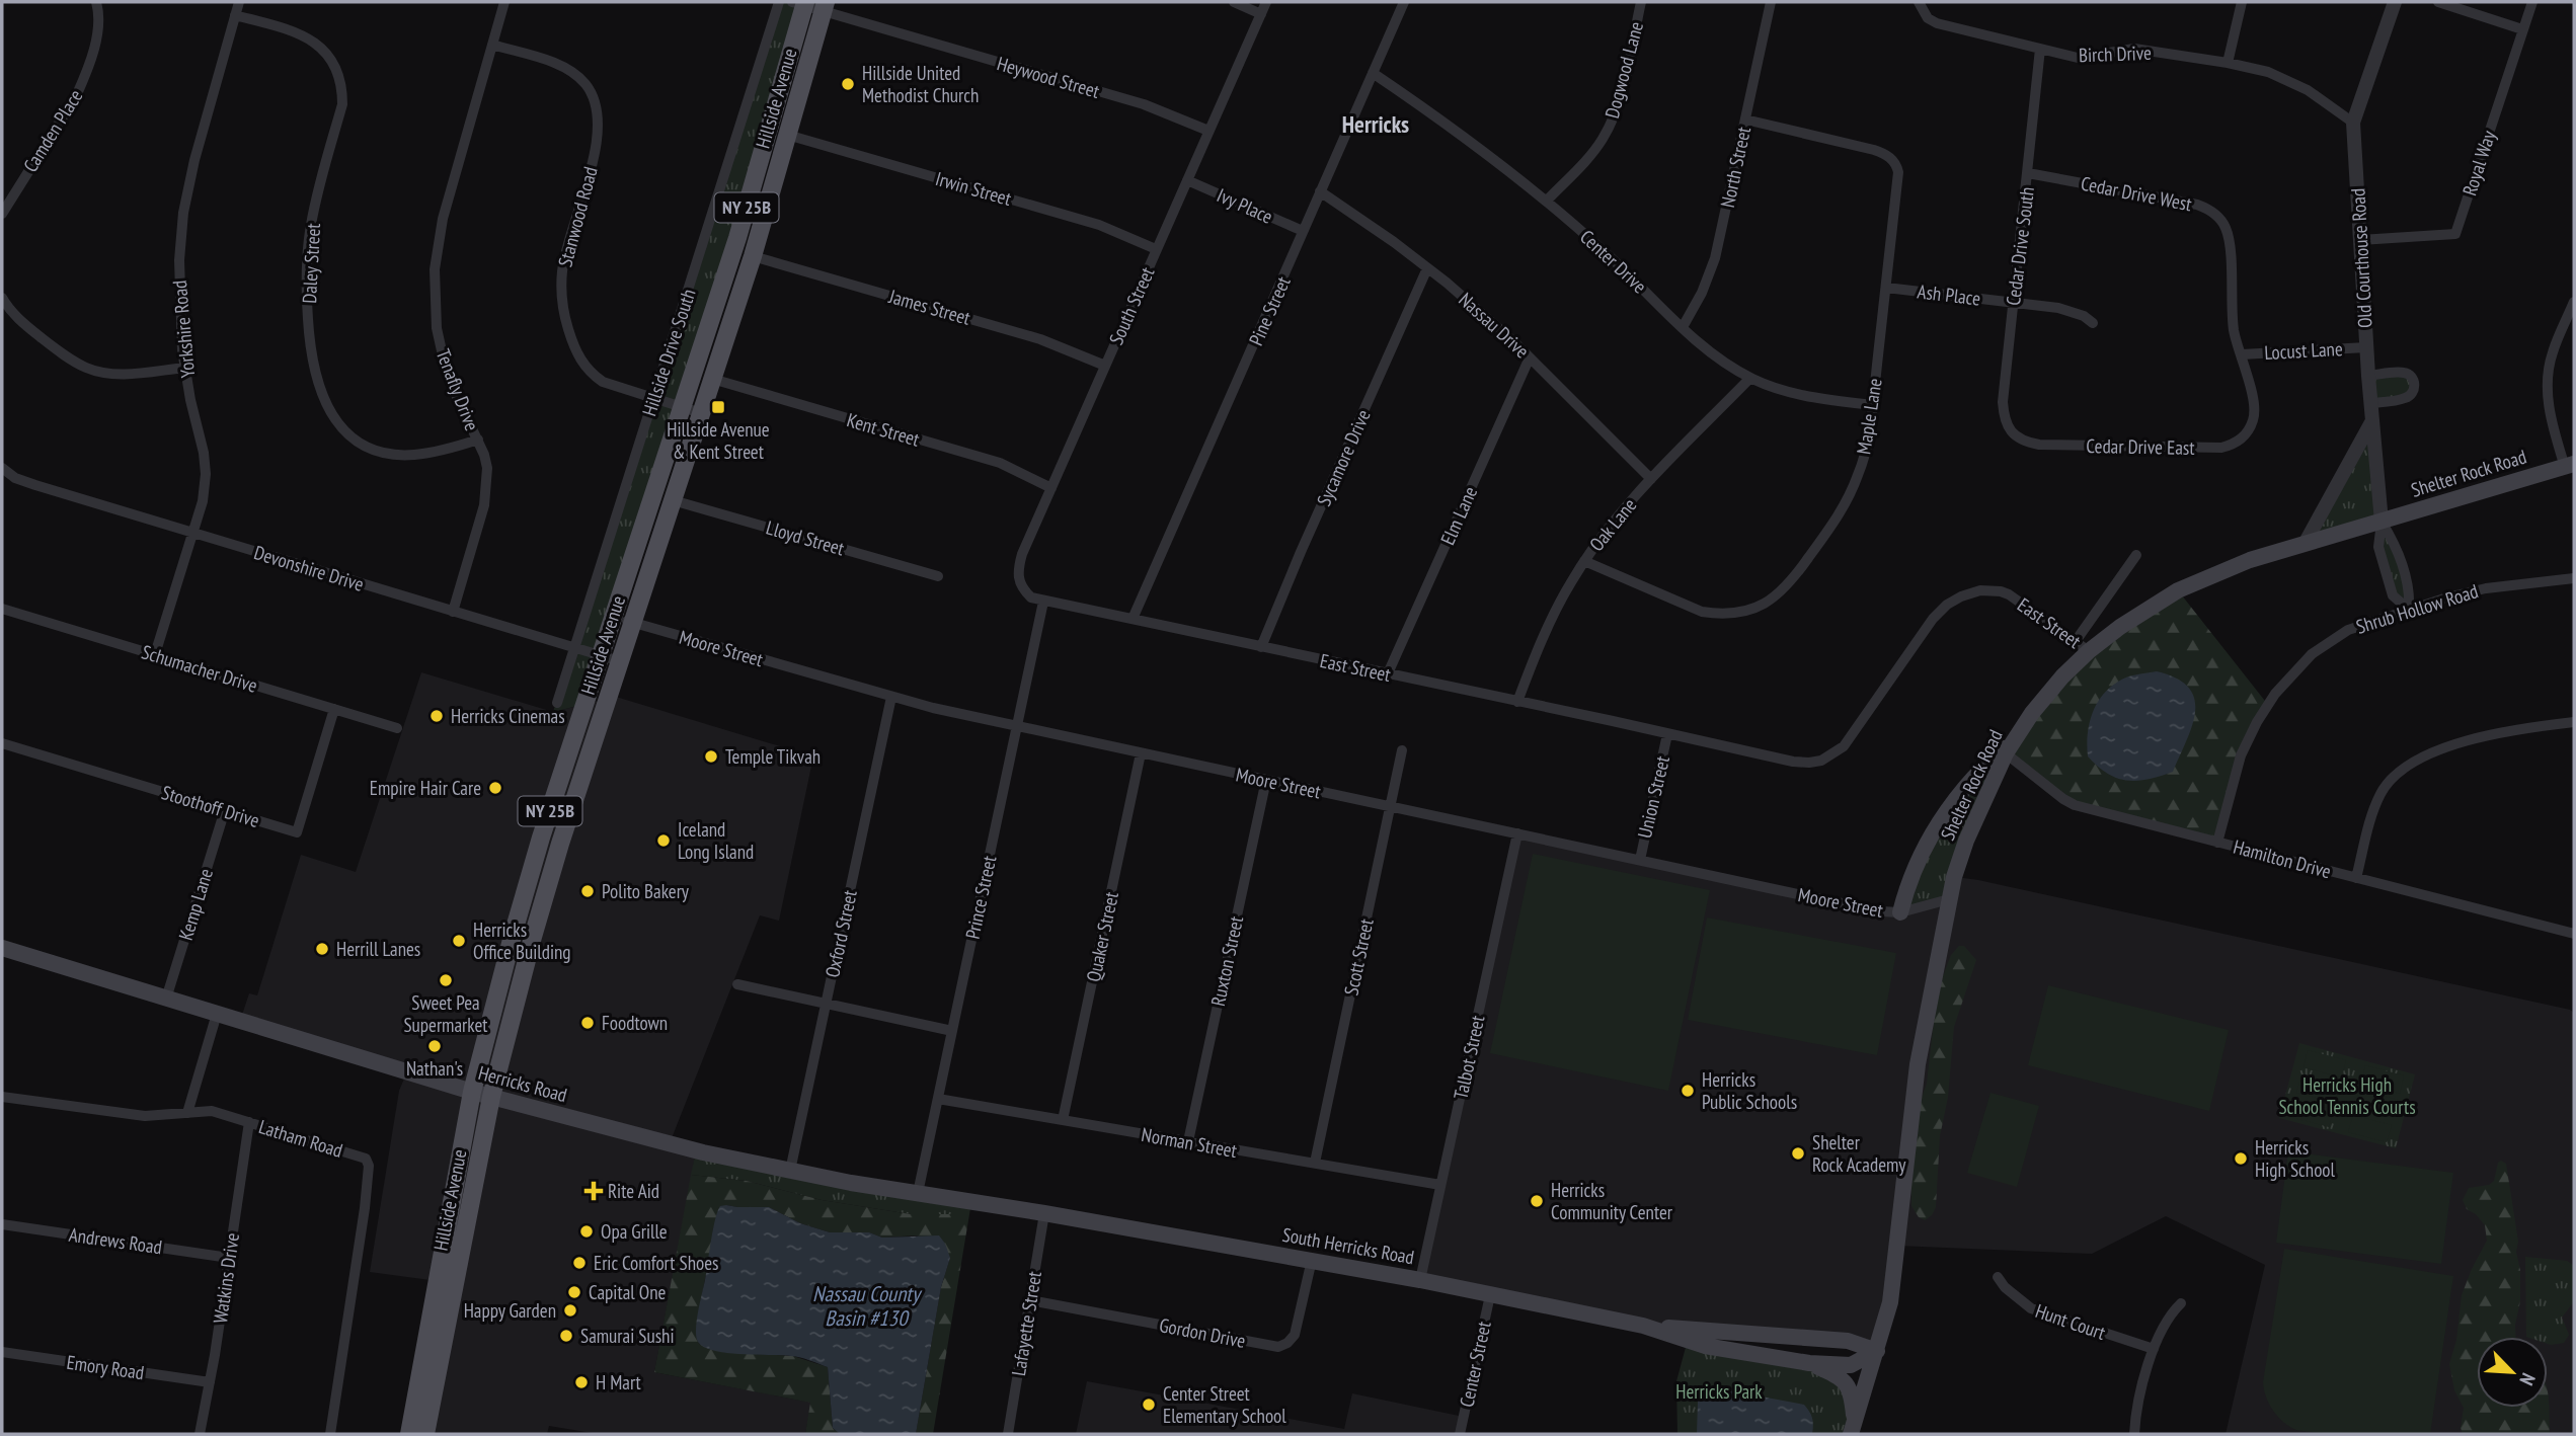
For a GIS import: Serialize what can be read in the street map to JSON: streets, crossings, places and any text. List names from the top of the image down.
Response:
{
  "streets": {
    "main road": [
      "Hillside Avenue",
      "NY 25B",
      "Shelter Rock Road",
      "Herricks Road",
      "South Herricks Road"
    ],
    "street": [
      "Birch Drive",
      "Dogwood Lane",
      "Heywood Street",
      "Camden Place",
      "Royal Way",
      "North Street",
      "Irwin Street",
      "Cedar Drive West",
      "Ivy Place",
      "Stanwood Road",
      "Cedar Drive South",
      "Old Courthouse Road",
      "Center Drive",
      "Daley Street",
      "Ash Place",
      "South Street",
      "James Street",
      "Pine Street",
      "Nassau Drive",
      "Yorkshire Road",
      "Locust Lane",
      "Hillside Drive South",
      "Tenafly Drive",
      "Maple Lane",
      "Kent Street",
      "Cedar Drive East",
      "Sycamore Drive",
      "Elm Lane",
      "Oak Lane",
      "Lloyd Street",
      "Devonshire Drive",
      "Shrub Hollow Road",
      "East Street",
      "Moore Street",
      "Schumacher Drive",
      "Union Street",
      "Stoothoff Drive",
      "Hamilton Drive",
      "Prince Street",
      "Kemp Lane",
      "Oxford Street",
      "Quaker Street",
      "Scott Street",
      "Ruxton Street",
      "Talbot Street",
      "Latham Road",
      "Norman Street",
      "Andrews Road",
      "Watkins Drive",
      "Hunt Court",
      "Lafayette Street",
      "Gordon Drive",
      "Center Street",
      "Emory Road"
    ]
  },
  "crossings": [
    ["Birch Drive", "Cedar Drive South"],
    ["Birch Drive", "Old Courthouse Road"],
    ["Dogwood Lane", "Center Drive"],
    ["Heywood Street", "Hillside Avenue"],
    ["Heywood Street", "South Street"],
    ["Hillside Avenue", "Irwin Street"],
    ["Hillside Avenue", "Stanwood Road"],
    ["Hillside Avenue", "James Street"],
    ["Hillside Avenue", "Kent Street"],
    ["Hillside Avenue", "Lloyd Street"],
    ["Hillside Avenue", "Devonshire Drive"],
    ["Hillside Avenue", "Moore Street"],
    ["Hillside Avenue", "Herricks Road"],
    ["Royal Way", "Old Courthouse Road"],
    ["North Street", "Center Drive"],
    ["North Street", "Maple Lane"],
    ["Irwin Street", "South Street"],
    ["Cedar Drive West", "Cedar Drive South"],
    ["Cedar Drive West", "Locust Lane"],
    ["Cedar Drive West", "Cedar Drive East"],
    ["Ivy Place", "South Street"],
    ["Ivy Place", "Pine Street"],
    ["Stanwood Road", "Hillside Drive South"],
    ["Stanwood Road", "Tenafly Drive"],
    ["Cedar Drive South", "Ash Place"],
    ["Cedar Drive South", "Cedar Drive East"],
    ["Old Courthouse Road", "Locust Lane"],
    ["Old Courthouse Road", "Shelter Rock Road"],
    ["Center Drive", "Pine Street"],
    ["Center Drive", "Maple Lane"],
    ["Center Drive", "Oak Lane"],
    ["Daley Street", "Yorkshire Road"],
    ["Daley Street", "Tenafly Drive"],
    ["Ash Place", "Maple Lane"],
    ["South Street", "James Street"],
    ["South Street", "Kent Street"],
    ["South Street", "East Street"],
    ["South Street", "Prince Street"],
    ["Pine Street", "Nassau Drive"],
    ["Pine Street", "East Street"],
    ["Nassau Drive", "Sycamore Drive"],
    ["Nassau Drive", "Elm Lane"],
    ["Nassau Drive", "Oak Lane"],
    ["Yorkshire Road", "Devonshire Drive"],
    ["Yorkshire Road", "Schumacher Drive"],
    ["Locust Lane", "Cedar Drive East"],
    ["Hillside Drive South", "Devonshire Drive"],
    ["Tenafly Drive", "Devonshire Drive"],
    ["Maple Lane", "Oak Lane"],
    ["Sycamore Drive", "East Street"],
    ["Shelter Rock Road", "East Street"],
    ["Shelter Rock Road", "Moore Street"],
    ["Shelter Rock Road", "Hamilton Drive"],
    ["Shelter Rock Road", "South Herricks Road"],
    ["Elm Lane", "East Street"],
    ["Oak Lane", "East Street"],
    ["Shrub Hollow Road", "Hamilton Drive"],
    ["East Street", "Union Street"],
    ["East Street", "Prince Street"],
    ["Moore Street", "Union Street"],
    ["Moore Street", "Prince Street"],
    ["Moore Street", "Oxford Street"],
    ["Moore Street", "Quaker Street"],
    ["Moore Street", "Scott Street"],
    ["Moore Street", "Ruxton Street"],
    ["Moore Street", "Talbot Street"],
    ["Schumacher Drive", "Stoothoff Drive"],
    ["Stoothoff Drive", "Kemp Lane"],
    ["Prince Street", "Herricks Road"],
    ["Prince Street", "Norman Street"],
    ["Kemp Lane", "Herricks Road"],
    ["Oxford Street", "Herricks Road"],
    ["Quaker Street", "Norman Street"],
    ["Scott Street", "Norman Street"],
    ["Ruxton Street", "Norman Street"],
    ["Talbot Street", "Norman Street"],
    ["Talbot Street", "South Herricks Road"],
    ["Herricks Road", "South Herricks Road"],
    ["Herricks Road", "Lafayette Street"],
    ["Latham Road", "Watkins Drive"],
    ["Andrews Road", "Watkins Drive"],
    ["South Herricks Road", "Lafayette Street"],
    ["South Herricks Road", "Gordon Drive"],
    ["South Herricks Road", "Center Street"],
    ["Watkins Drive", "Emory Road"],
    ["Lafayette Street", "Gordon Drive"]
  ],
  "districts": ["Herricks"],
  "water": ["Nassau County Basin #130"],
  "parks": ["Herricks High School Tennis Courts", "Herricks Park"],
  "places": {
    "other": [
      "Hillside United Methodist Church",
      "Herricks Cinemas",
      "Temple Tikvah",
      "Empire Hair Care",
      "Iceland Long Island",
      "Polito Bakery",
      "Herricks Office Building",
      "Herrill Lanes",
      "Sweet Pea Supermarket",
      "Foodtown",
      "Nathan's",
      "Herricks Public Schools",
      "Shelter Rock Academy",
      "Herricks High School",
      "Herricks Community Center",
      "Opa Grille",
      "Eric Comfort Shoes",
      "Capital One",
      "Happy Garden",
      "Samurai Sushi",
      "H Mart",
      "Center Street Elementary School"
    ],
    "transit": ["Hillside Avenue & Kent Street"],
    "health": ["Rite Aid"]
  },
  "north": "bottom right"
}
